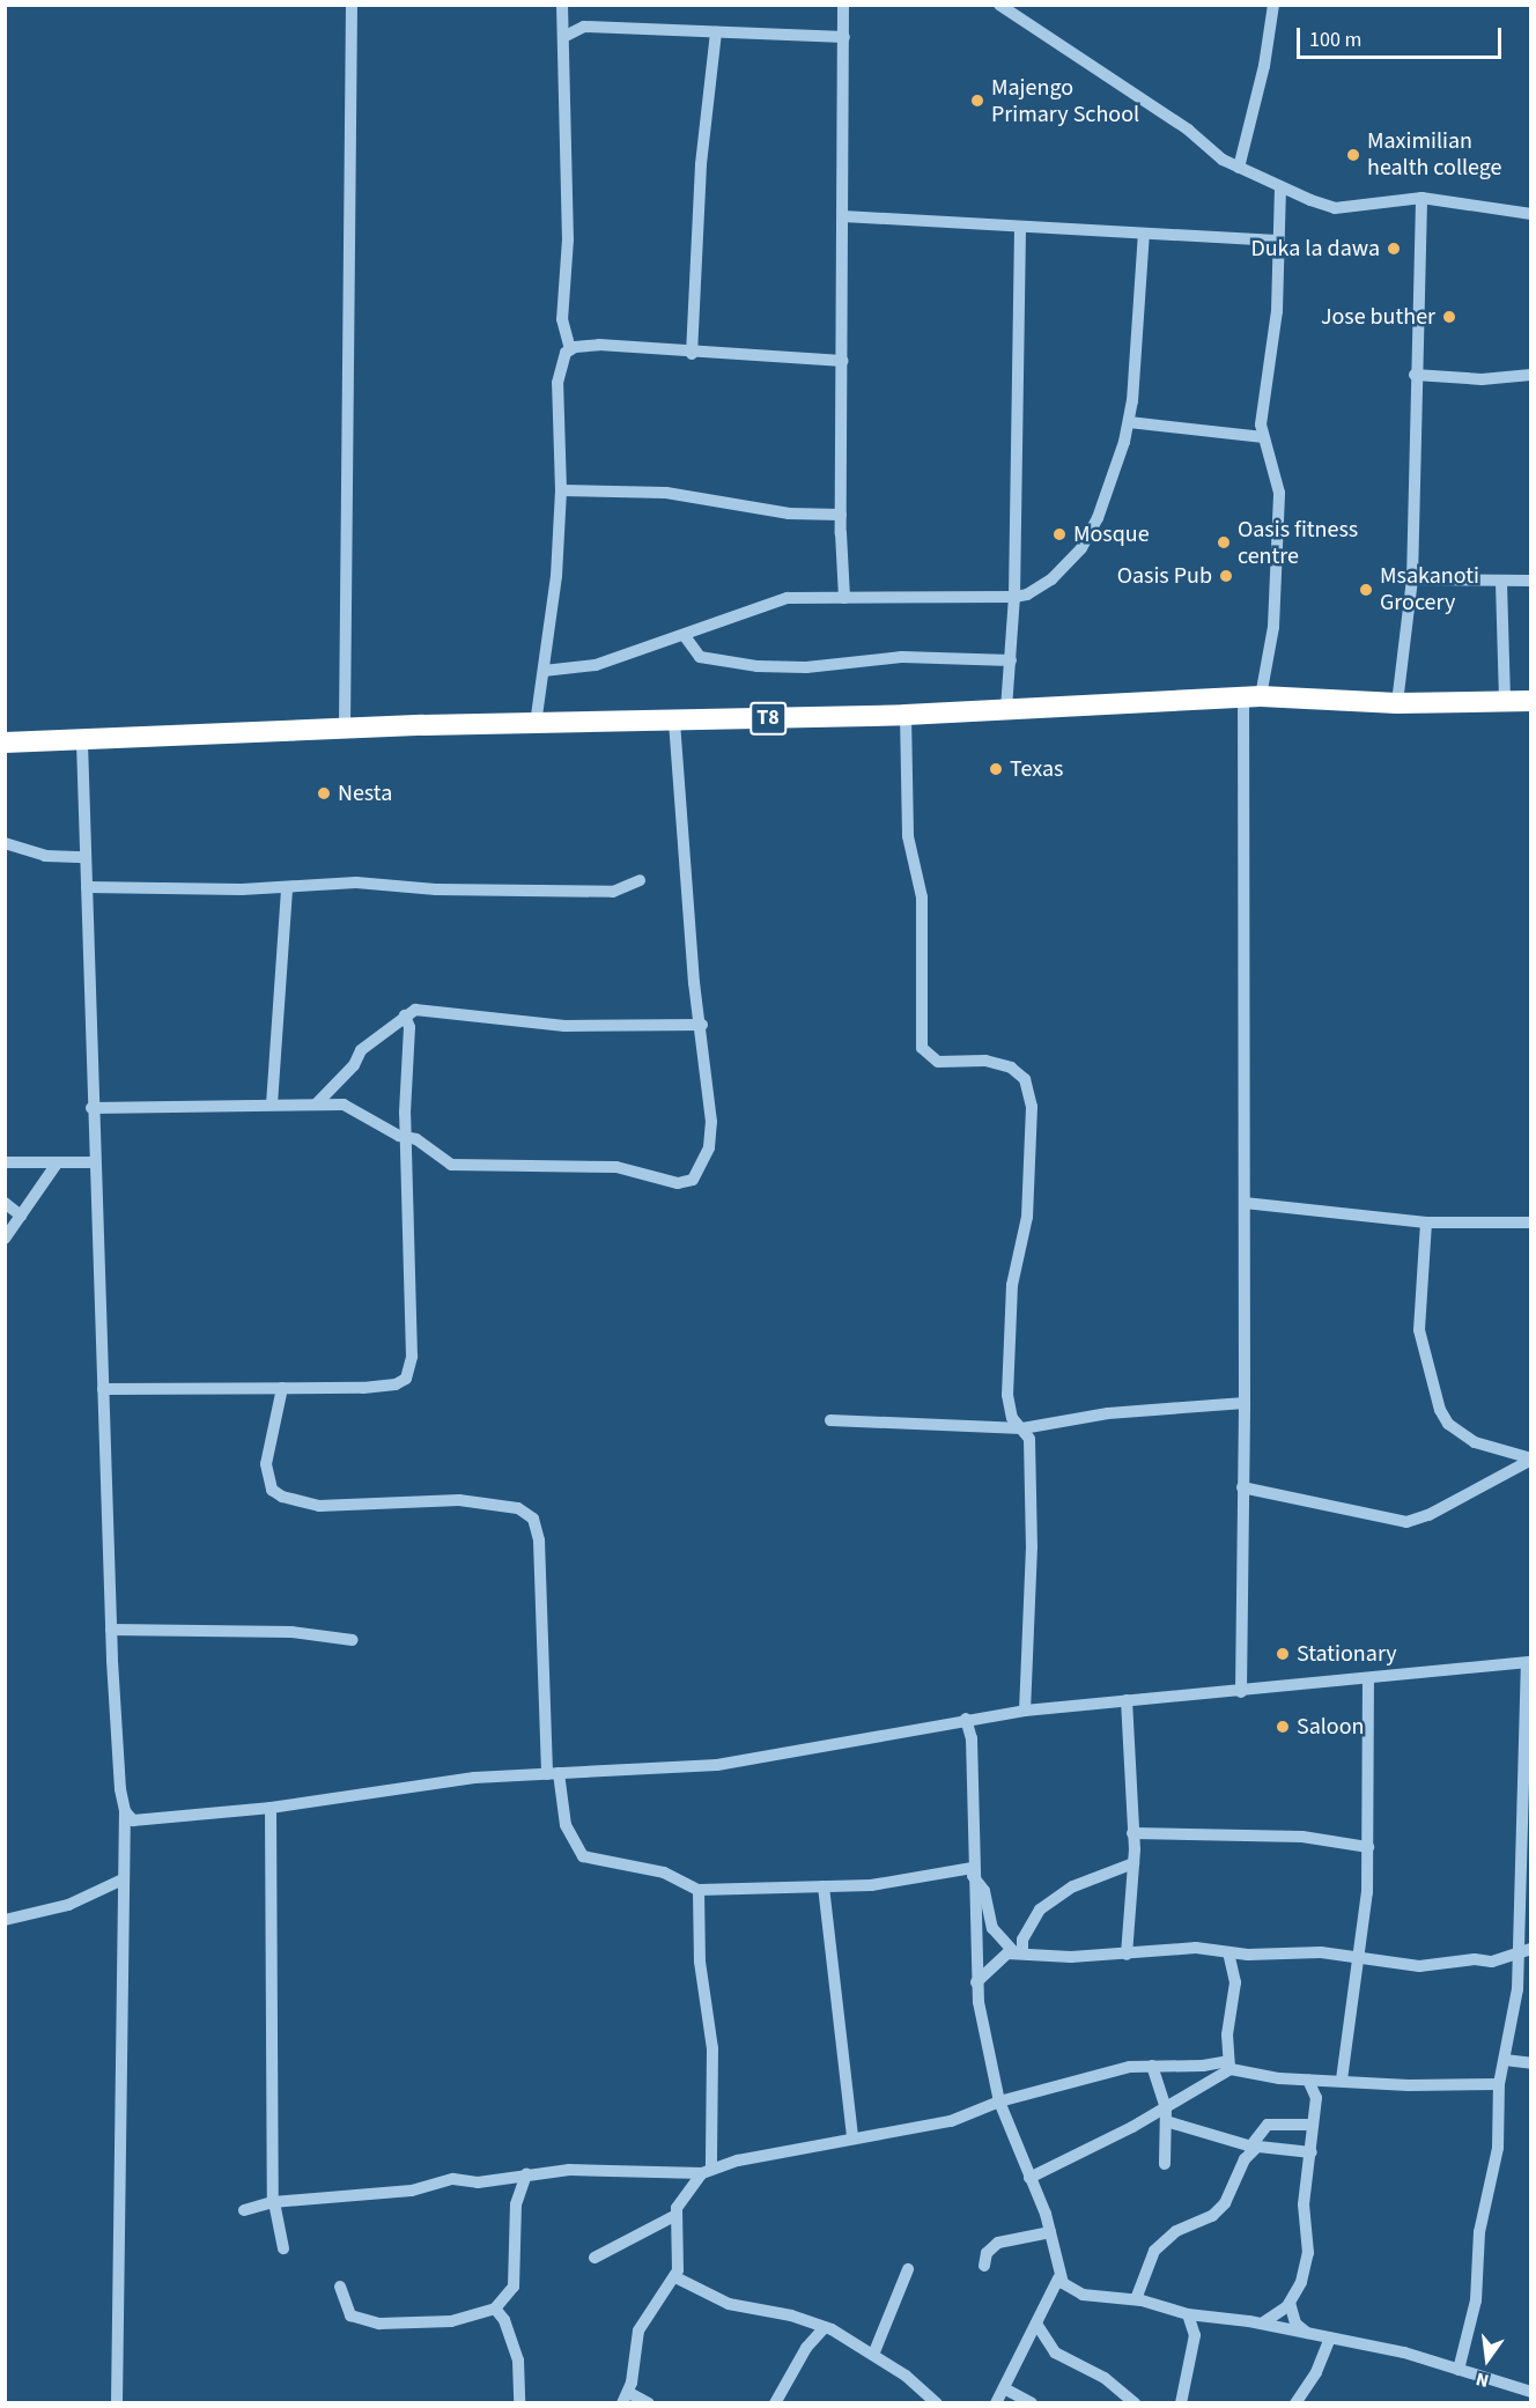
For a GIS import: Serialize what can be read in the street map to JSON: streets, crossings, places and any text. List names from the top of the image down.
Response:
{
  "streets": {
    "highway": ["T8"]
  },
  "places": [
    "Majengo Primary School",
    "Maximilian health college",
    "Duka la dawa",
    "Jose buther",
    "Mosque",
    "Oasis fitness centre",
    "Oasis Pub",
    "Msakanoti Grocery",
    "Texas",
    "Nesta",
    "Stationary",
    "Saloon"
  ],
  "scale_bar": "100 m",
  "north": "bottom"
}
